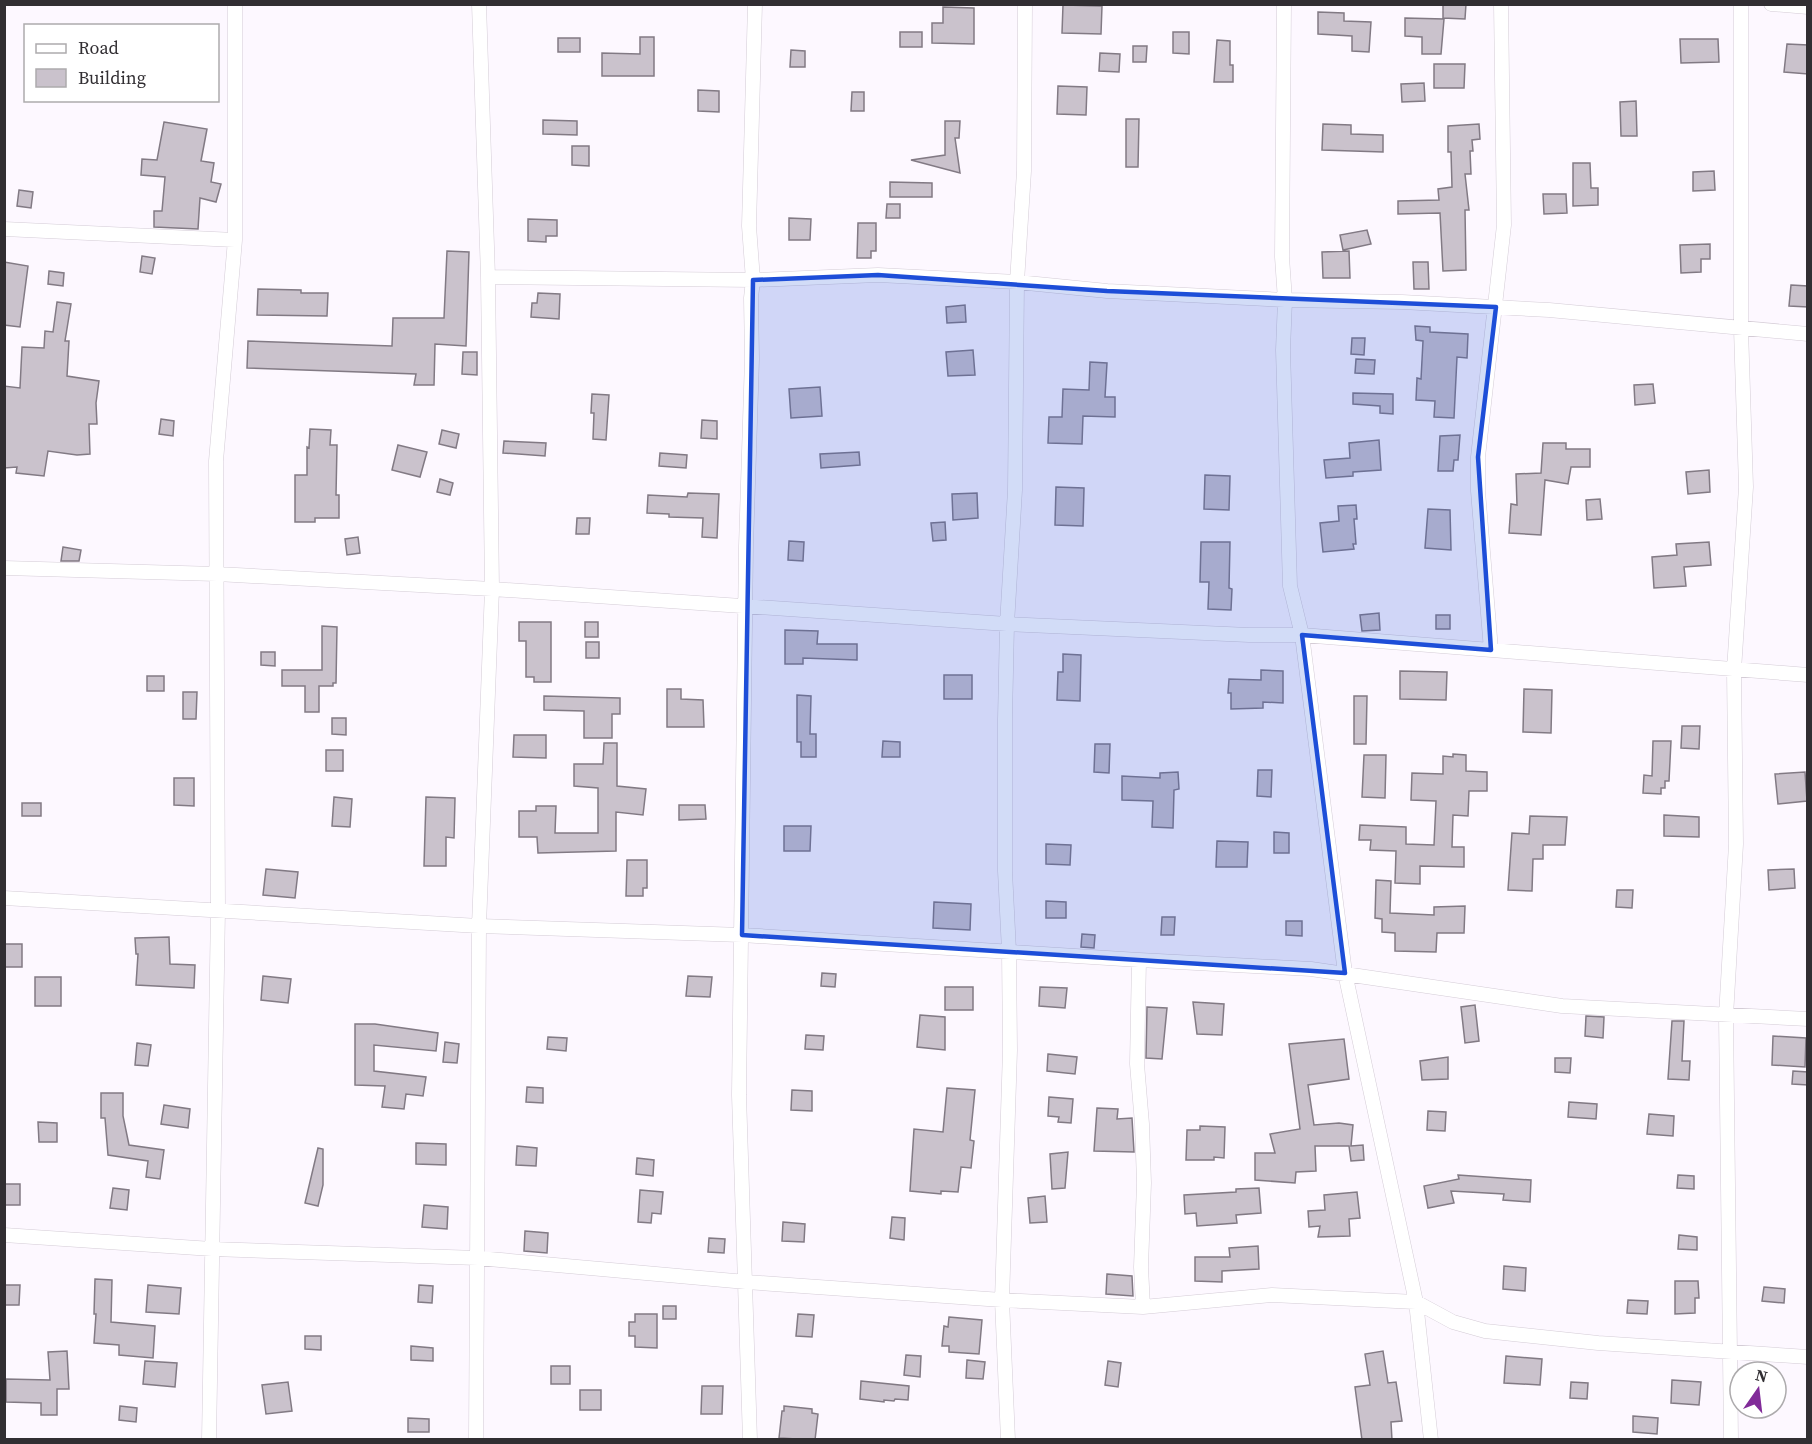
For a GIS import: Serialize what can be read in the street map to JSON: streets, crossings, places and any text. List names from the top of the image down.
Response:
{
  "legend": ["Road", "Building"],
  "north": "top"
}
